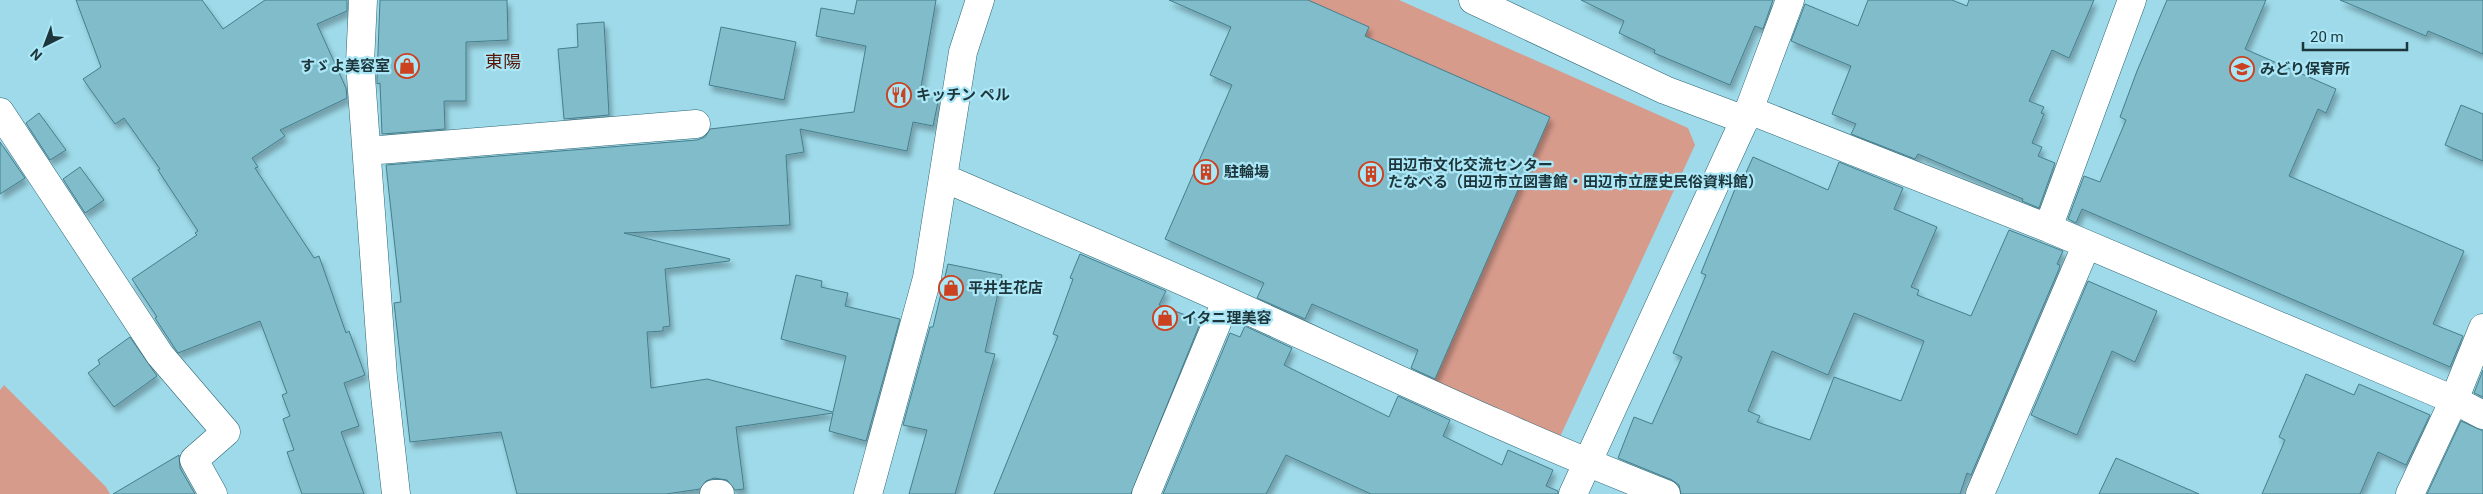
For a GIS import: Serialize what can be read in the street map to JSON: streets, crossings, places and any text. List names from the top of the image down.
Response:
{
  "districts": ["東陽"],
  "places": {
    "shop": ["すゞよ美容室", "平井生花店", "イタニ理美容"],
    "school or university": ["みどり保育所"],
    "restaurant": ["キッチン ペル"],
    "building": ["駐輪場", "田辺市文化交流センター たなべる（田辺市立図書館・田辺市立歴史民俗資料館）"]
  },
  "scale_bar": "20 m",
  "north": "bottom left"
}
